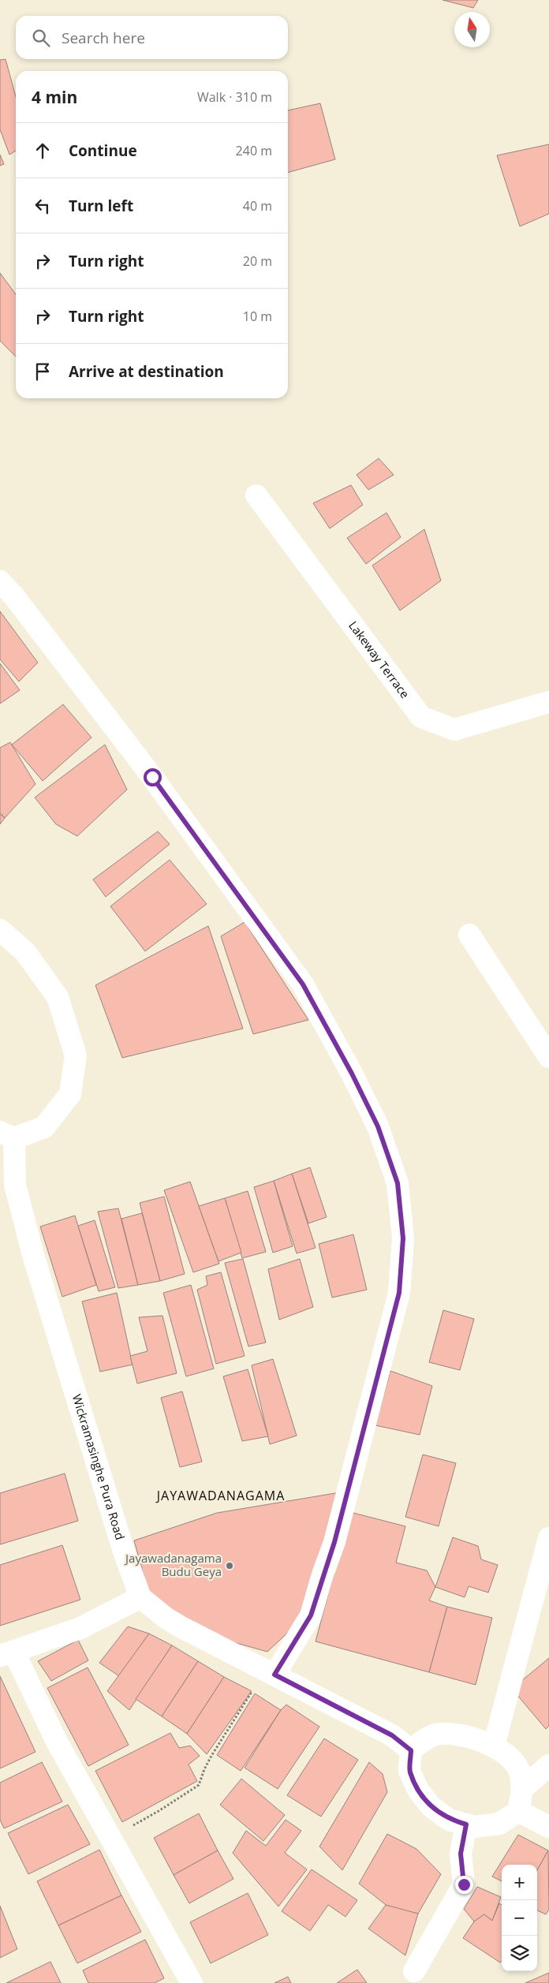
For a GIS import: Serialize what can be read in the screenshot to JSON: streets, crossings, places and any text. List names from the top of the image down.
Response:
{
  "streets": {
    "street": ["Lakeway Terrace", "Wickramasinghe Pura Road"]
  },
  "districts": ["JAYAWADANAGAMA"],
  "places": ["Jayawadanagama Budu Geya"],
  "north": "top",
  "page": {
    "search": "Search here",
    "heading": ["4 min", "Walk · 310 m"],
    "list": [
      ["Continue", "240 m"],
      ["Turn left", "40 m"],
      ["Turn right", "20 m"],
      ["Turn right", "10 m"],
      "Arrive at destination"
    ],
    "map_buttons": ["+", "−"]
  }
}
